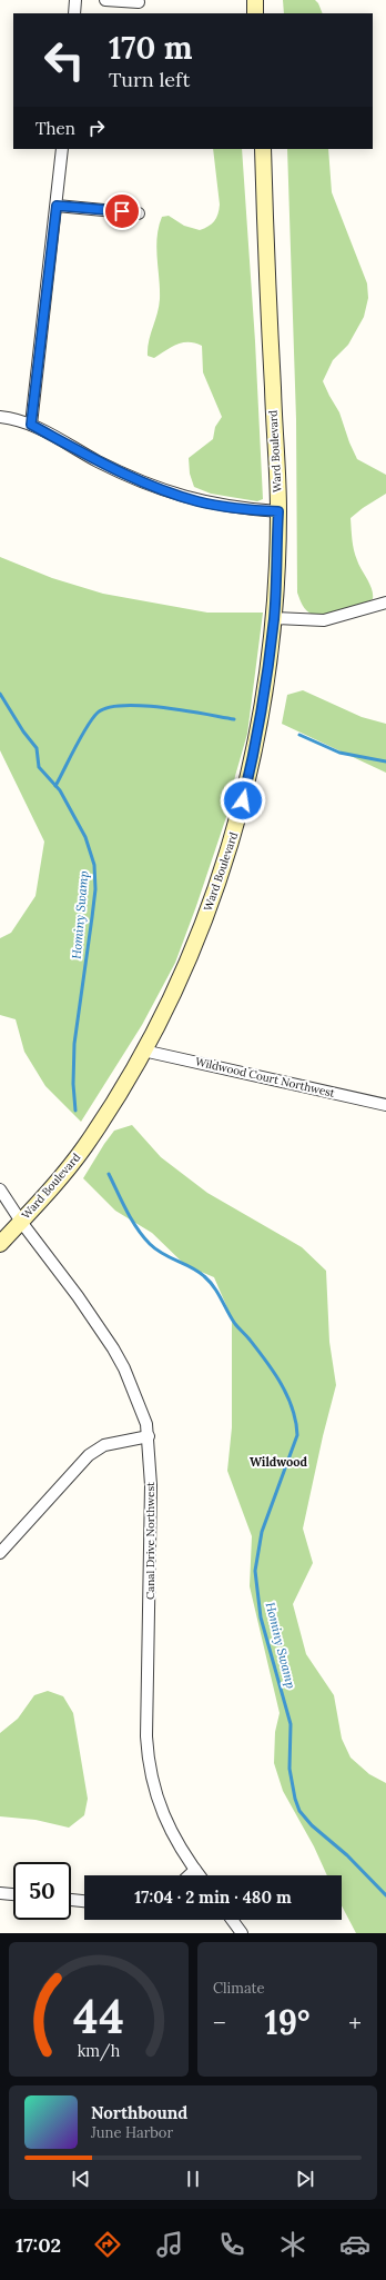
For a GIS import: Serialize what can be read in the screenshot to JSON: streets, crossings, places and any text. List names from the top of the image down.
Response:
{
  "streets": {
    "main road": ["Ward Boulevard"],
    "street": ["Wildwood Court Northwest", "Canal Drive Northwest"]
  },
  "crossings": [
    ["Ward Boulevard", "Wildwood Court Northwest"],
    ["Ward Boulevard", "Canal Drive Northwest"]
  ],
  "districts": ["Wildwood"],
  "water": ["Hominy Swamp"],
  "page": {
    "turn": ["170 m", "Turn left"],
    "then": "Then",
    "limit": "50",
    "trip": "17:04 · 2 min · 480 m",
    "tile": "Climate",
    "heat": ["−", "19°", "+"],
    "song": ["Northbound", "June Harbor"],
    "tabs": "17:02",
    "gauge": ["44", "km/h"]
  }
}
